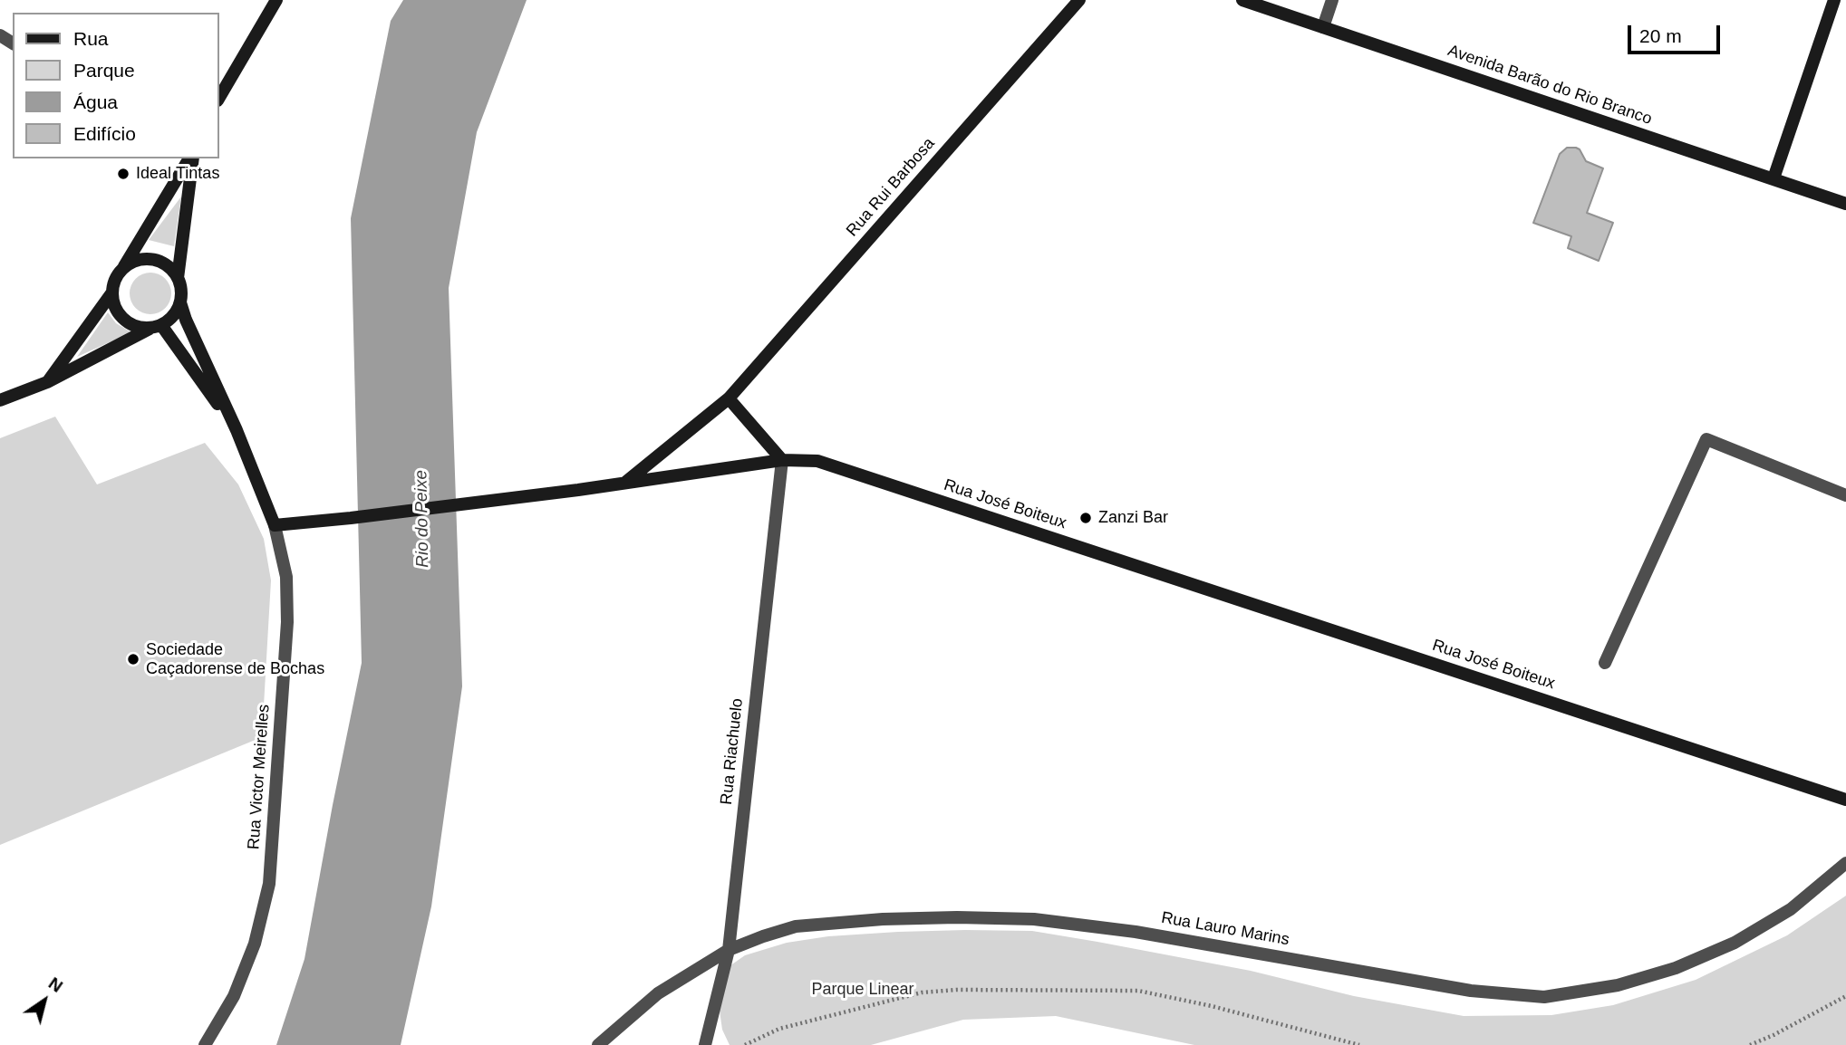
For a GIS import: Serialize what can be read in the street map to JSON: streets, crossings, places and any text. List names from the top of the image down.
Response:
{
  "streets": {
    "main road": [
      "Avenida Barão do Rio Branco",
      "Rua Rui Barbosa",
      "Rua José Boiteux",
      "Rua Victor Meirelles"
    ],
    "street": ["Rua Riachuelo", "Rua Lauro Marins"]
  },
  "crossings": [
    ["Rua Rui Barbosa", "Rua José Boiteux"],
    ["Rua José Boiteux", "Rua Riachuelo"],
    ["Rua José Boiteux", "Rua Victor Meirelles"],
    ["Rua Riachuelo", "Rua Lauro Marins"]
  ],
  "water": ["Rio do Peixe"],
  "parks": ["Parque Linear"],
  "places": ["Ideal Tintas", "Zanzi Bar", "Sociedade Caçadorense de Bochas"],
  "legend": [
    "Rua",
    "Parque",
    "Água",
    "Edifício"
  ],
  "scale_bar": "20 m",
  "north": "top right"
}
